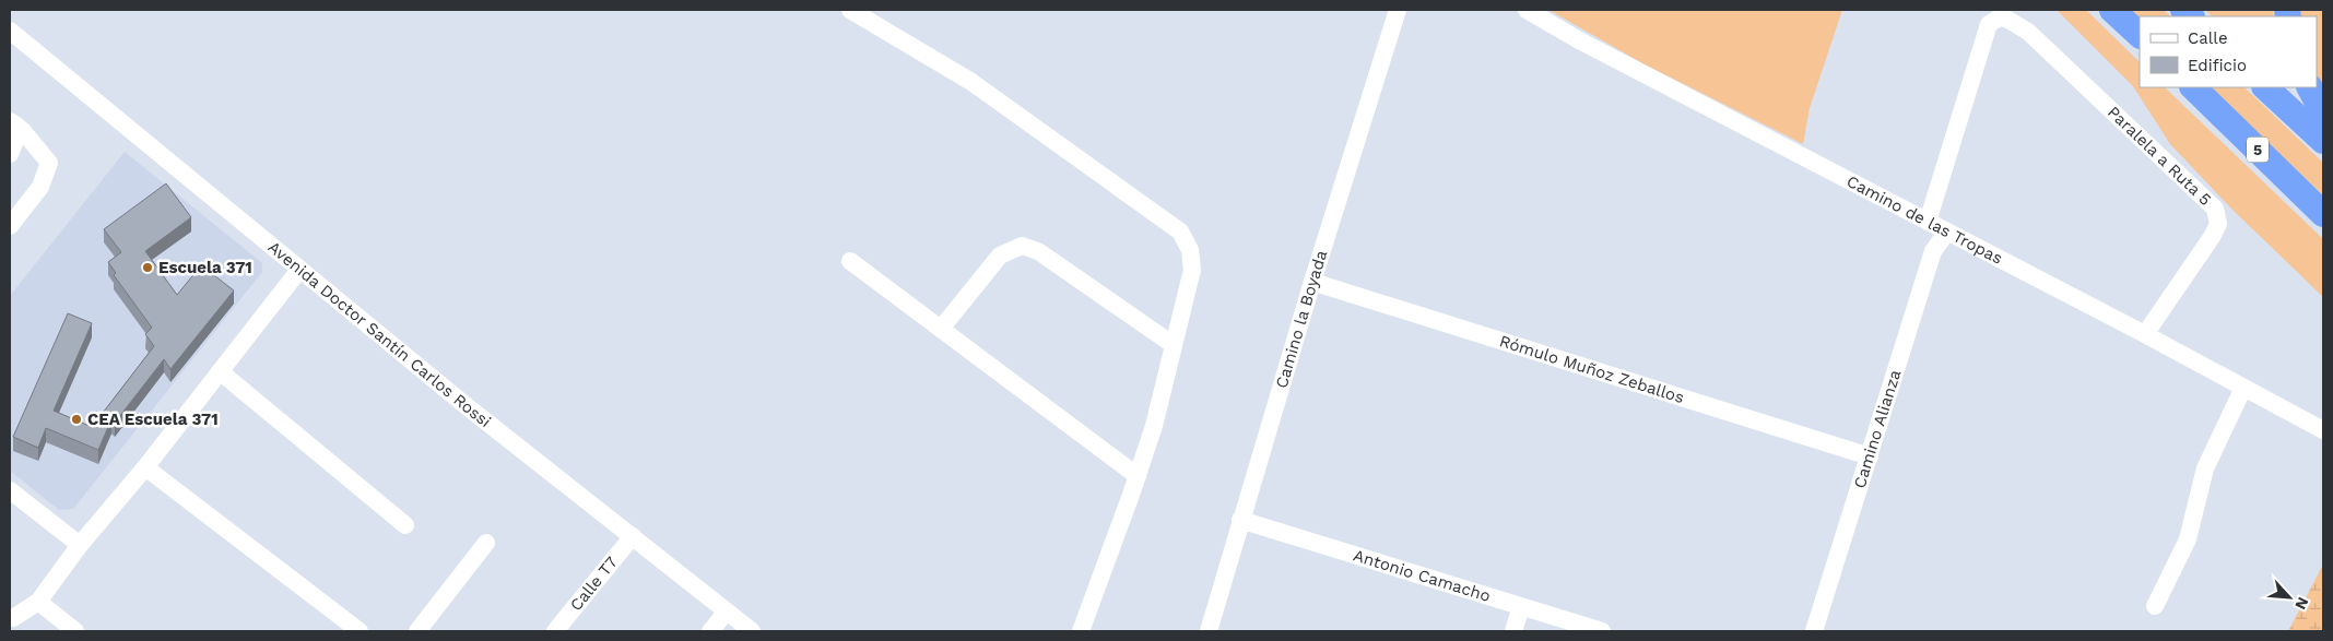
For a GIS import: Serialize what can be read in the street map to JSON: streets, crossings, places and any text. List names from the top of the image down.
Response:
{
  "streets": {
    "highway": ["5"],
    "street": [
      "Paralela a Ruta 5",
      "Camino de las Tropas",
      "Camino la Boyada",
      "Avenida Doctor Santín Carlos Rossi",
      "Rómulo Muñoz Zeballos",
      "Camino Alianza",
      "Antonio Camacho",
      "Calle T7"
    ]
  },
  "crossings": [
    ["Paralela a Ruta 5", "Camino de las Tropas"],
    ["Camino de las Tropas", "Camino Alianza"],
    ["Camino la Boyada", "Rómulo Muñoz Zeballos"],
    ["Camino la Boyada", "Antonio Camacho"],
    ["Avenida Doctor Santín Carlos Rossi", "Calle T7"],
    ["Rómulo Muñoz Zeballos", "Camino Alianza"]
  ],
  "places": ["Escuela 371", "CEA Escuela 371"],
  "legend": ["Calle", "Edificio"],
  "north": "bottom right"
}
